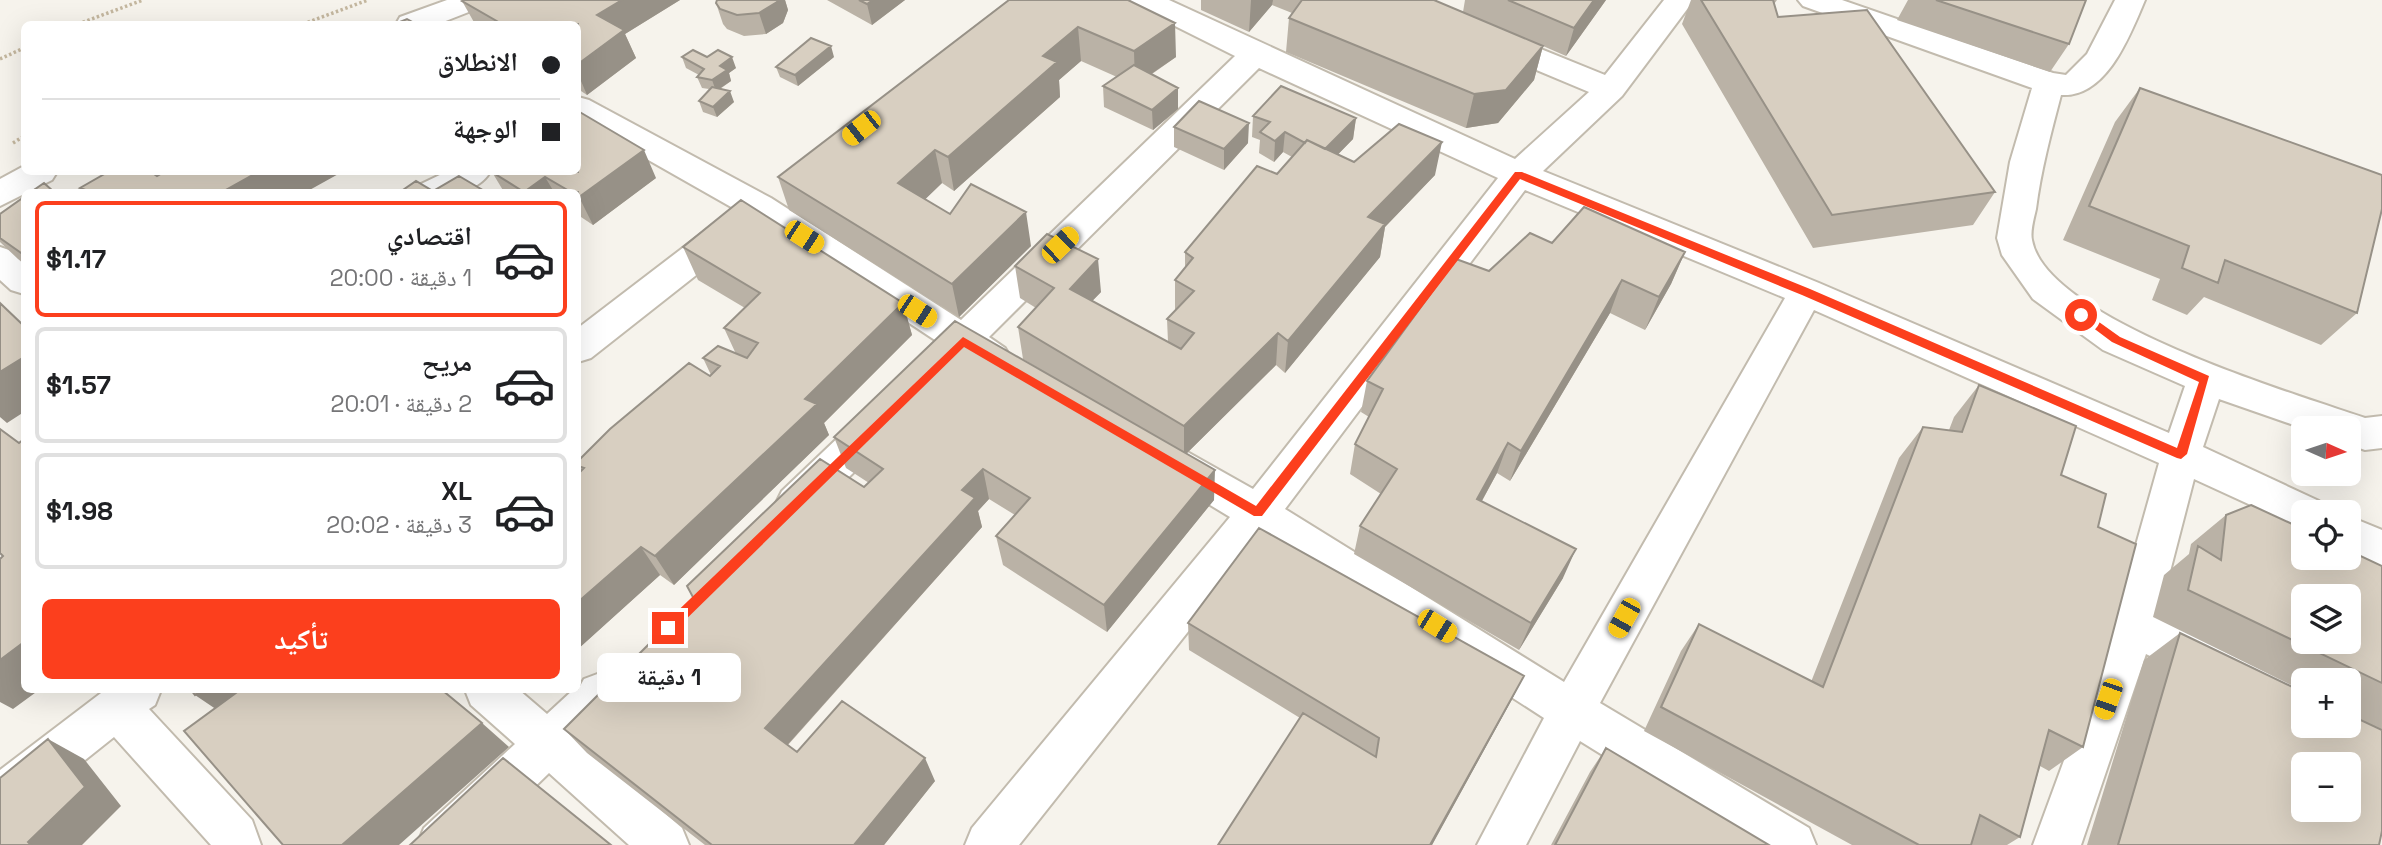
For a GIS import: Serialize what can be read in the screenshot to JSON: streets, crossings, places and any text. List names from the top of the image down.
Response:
{
  "north": "right",
  "page": {
    "banner": ["الانطلاق", "الوجهة"],
    "list": [
      {
        "name": "اقتصادي",
        "note": "1 دقيقة · 20:00",
        "value": "$1.17"
      },
      {
        "name": "مريح",
        "note": "2 دقيقة · 20:01",
        "value": "$1.57"
      },
      {
        "name": "XL",
        "note": "3 دقيقة · 20:02",
        "value": "$1.98"
      }
    ],
    "map_buttons": ["+", "−"],
    "buttons": "تأكيد",
    "bubble": "1 دقيقة"
  }
}
